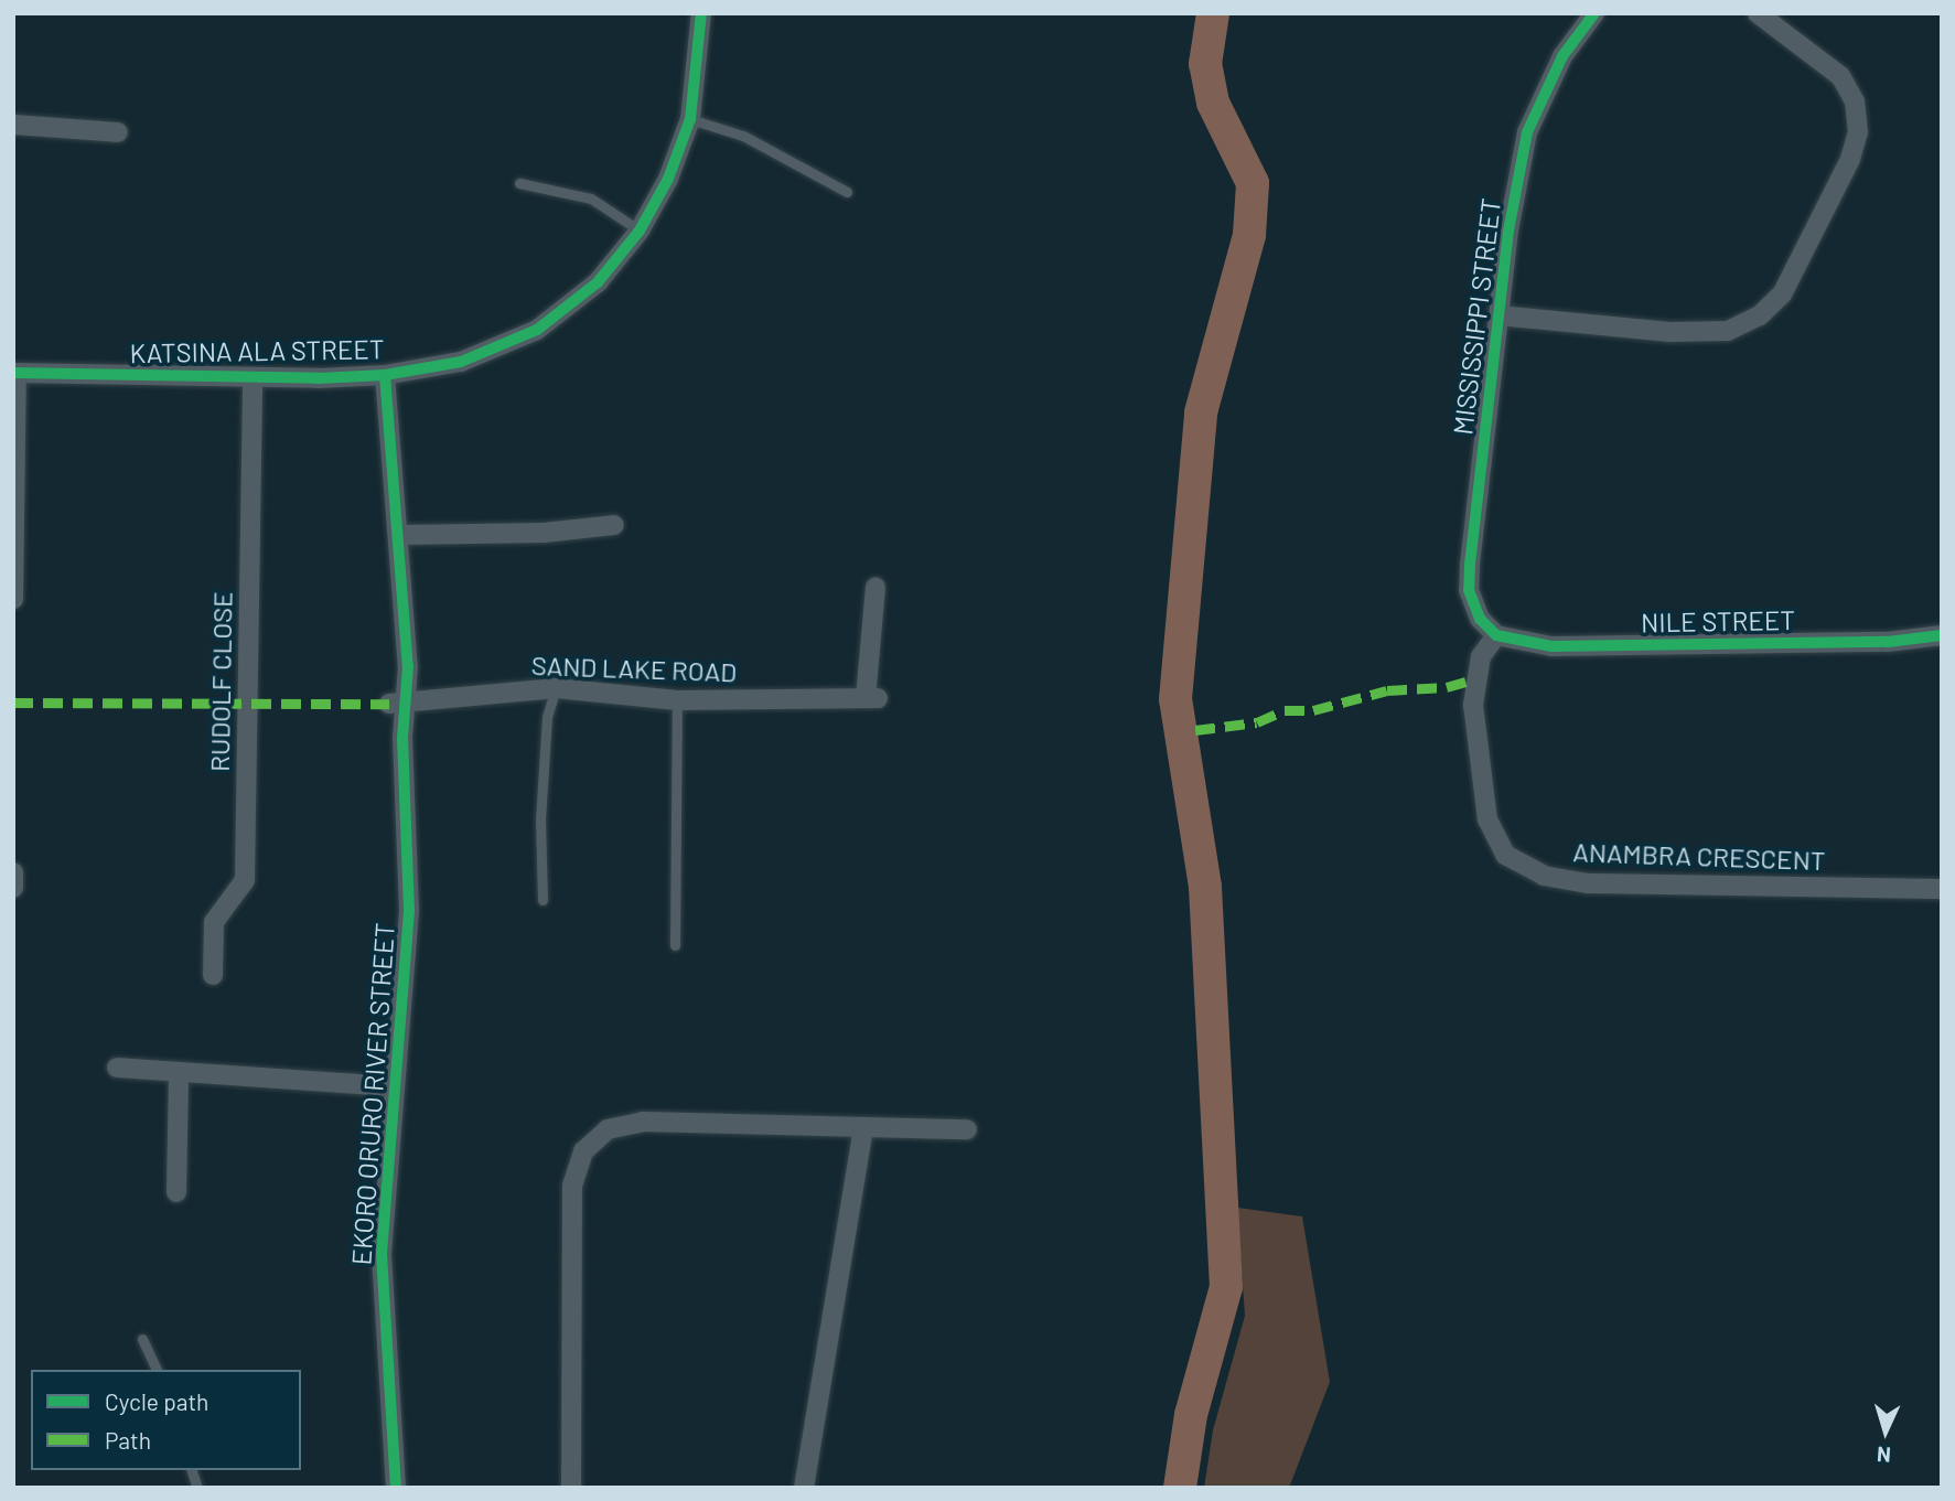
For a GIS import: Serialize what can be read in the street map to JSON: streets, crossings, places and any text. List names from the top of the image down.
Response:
{
  "streets": {
    "street": [
      "MISSISSIPPI STREET",
      "KATSINA ALA STREET",
      "NILE STREET",
      "SAND LAKE ROAD",
      "RUDOLF CLOSE",
      "ANAMBRA CRESCENT",
      "EKORO ORURO RIVER STREET"
    ]
  },
  "crossings": [
    ["MISSISSIPPI STREET", "NILE STREET"],
    ["MISSISSIPPI STREET", "ANAMBRA CRESCENT"],
    ["KATSINA ALA STREET", "RUDOLF CLOSE"],
    ["KATSINA ALA STREET", "EKORO ORURO RIVER STREET"],
    ["NILE STREET", "ANAMBRA CRESCENT"],
    ["SAND LAKE ROAD", "EKORO ORURO RIVER STREET"]
  ],
  "legend": ["Cycle path", "Path"],
  "north": "bottom"
}
